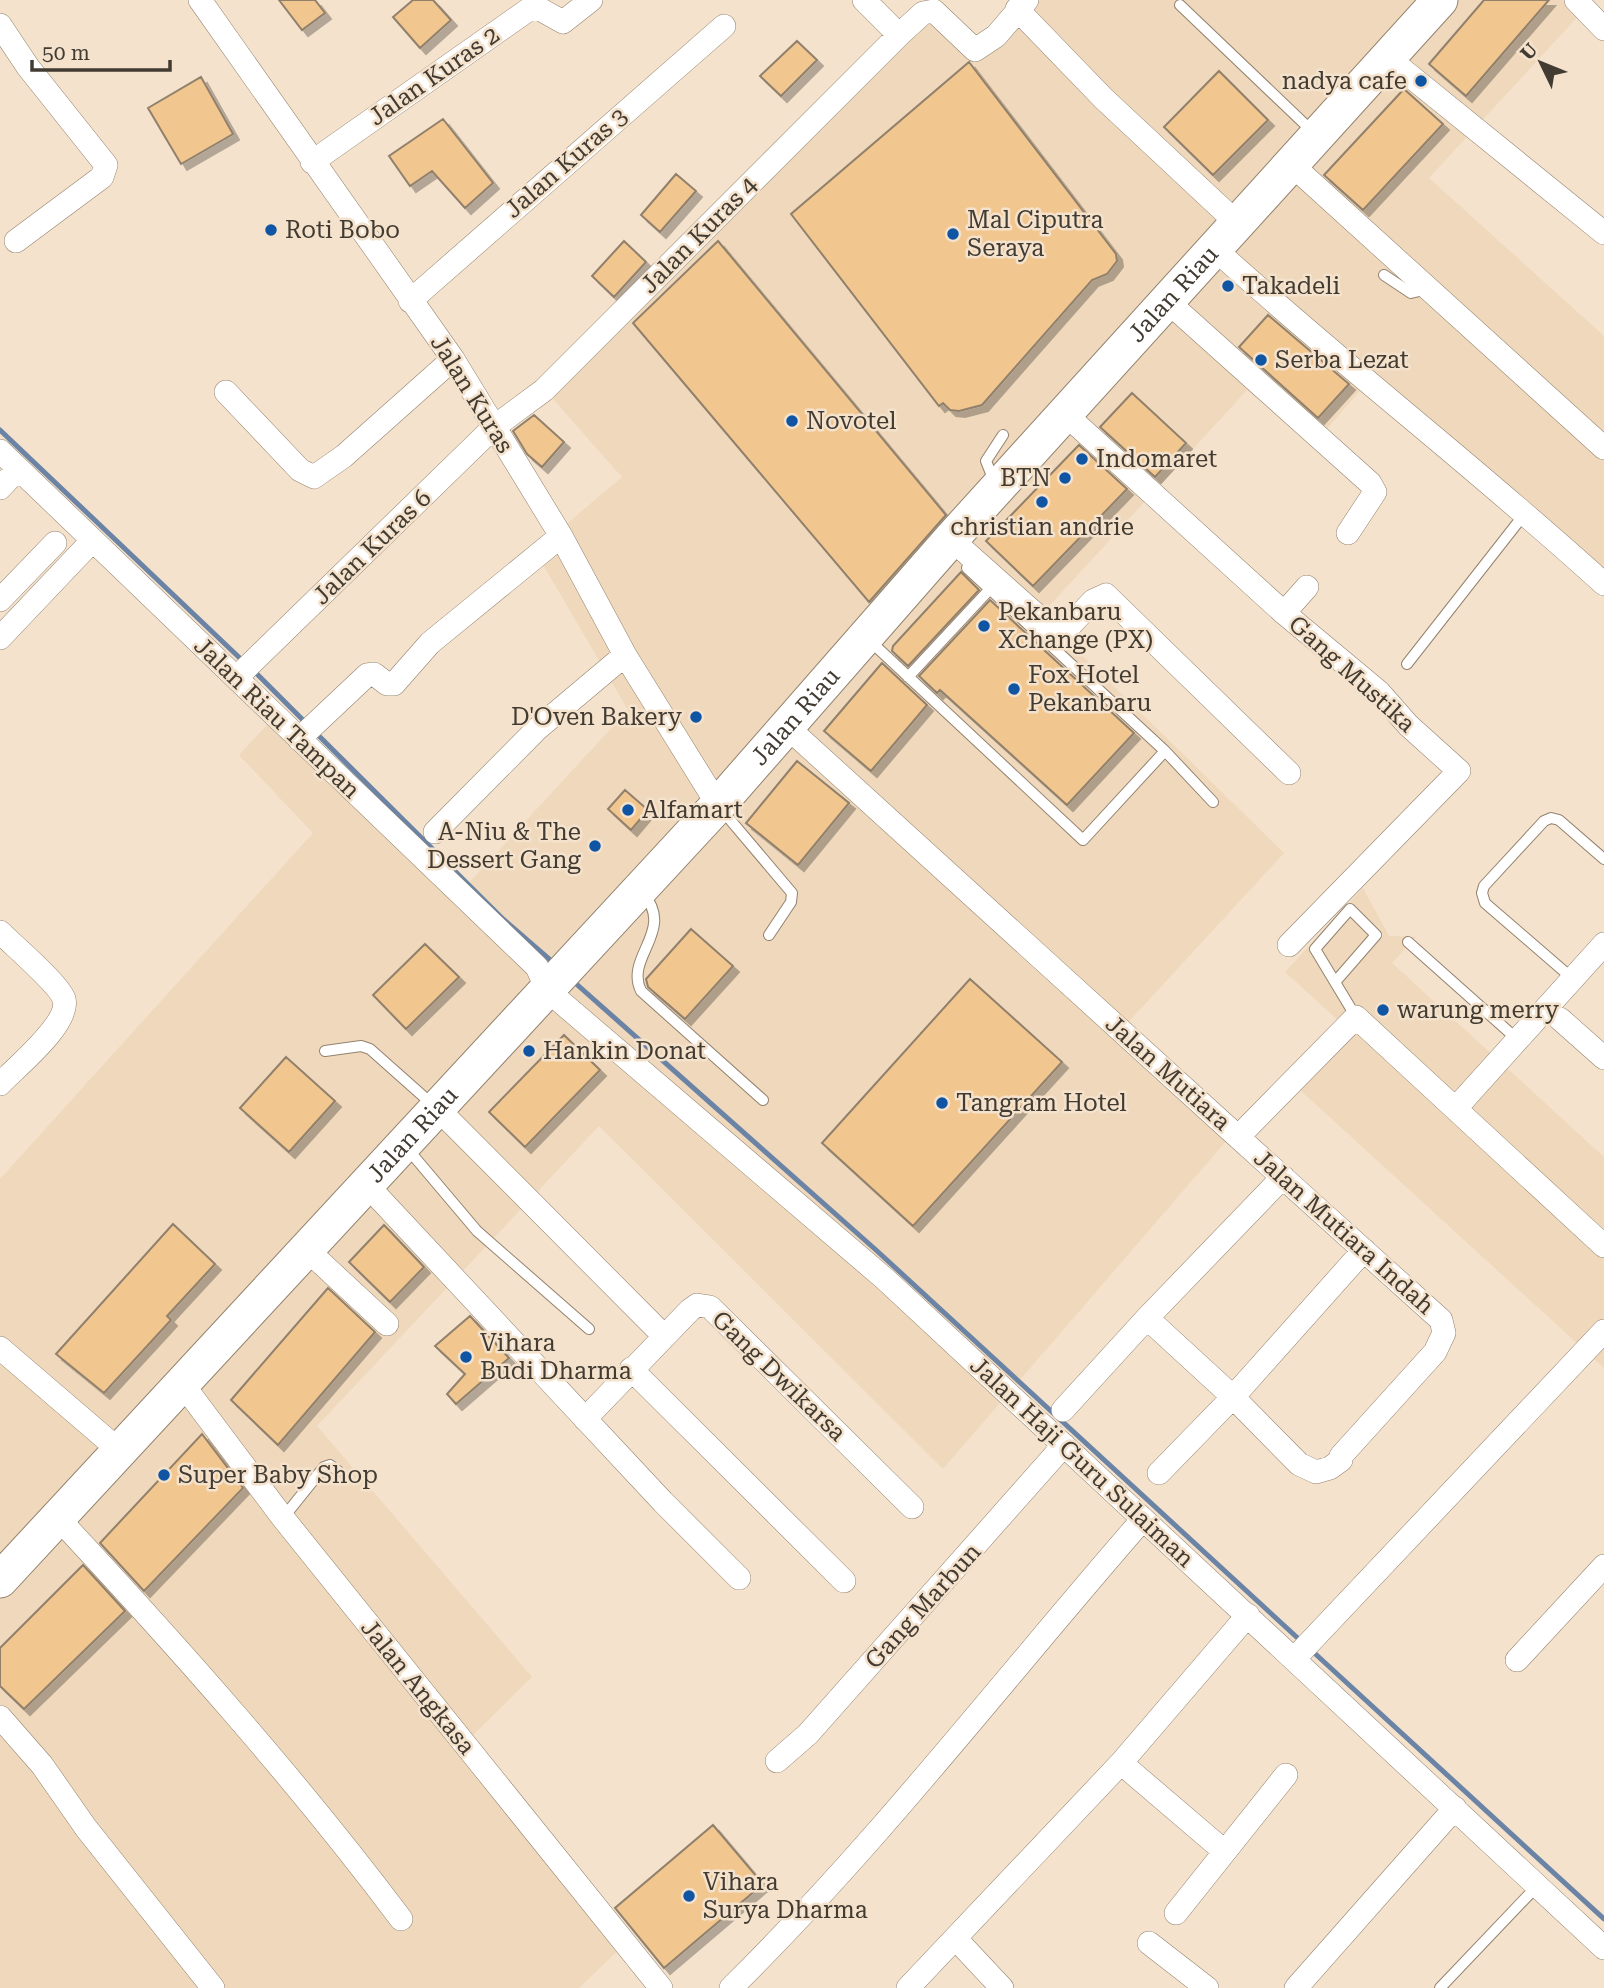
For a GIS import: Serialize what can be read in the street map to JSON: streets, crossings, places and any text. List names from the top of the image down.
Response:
{
  "streets": {
    "main road": ["Jalan Riau"],
    "street": [
      "Jalan Kuras 2",
      "Jalan Kuras 3",
      "Jalan Kuras 4",
      "Jalan Kuras",
      "Jalan Kuras 6",
      "Gang Mustika",
      "Jalan Riau Tampan",
      "Jalan Mutiara",
      "Jalan Mutiara Indah",
      "Gang Dwikarsa",
      "Jalan Haji Guru Sulaiman",
      "Gang Marbun",
      "Jalan Angkasa"
    ]
  },
  "crossings": [
    ["Jalan Kuras 2", "Jalan Kuras"],
    ["Jalan Kuras 3", "Jalan Kuras"],
    ["Jalan Kuras 4", "Jalan Kuras"],
    ["Jalan Kuras 4", "Jalan Kuras 6"],
    ["Jalan Riau", "Jalan Kuras"],
    ["Jalan Riau", "Gang Mustika"],
    ["Jalan Riau", "Jalan Riau Tampan"],
    ["Jalan Riau", "Jalan Mutiara"],
    ["Jalan Riau", "Jalan Haji Guru Sulaiman"],
    ["Jalan Riau", "Jalan Angkasa"],
    ["Jalan Kuras", "Jalan Kuras 6"],
    ["Jalan Kuras 6", "Jalan Riau Tampan"],
    ["Jalan Riau Tampan", "Jalan Haji Guru Sulaiman"],
    ["Jalan Mutiara", "Jalan Mutiara Indah"],
    ["Jalan Haji Guru Sulaiman", "Gang Marbun"]
  ],
  "places": [
    "nadya cafe",
    "Roti Bobo",
    "Mal Ciputra Seraya",
    "Takadeli",
    "Serba Lezat",
    "Novotel",
    "Indomaret",
    "BTN",
    "christian andrie",
    "Pekanbaru Xchange (PX)",
    "Fox Hotel Pekanbaru",
    "D'Oven Bakery",
    "Alfamart",
    "A-Niu & The Dessert Gang",
    "warung merry",
    "Hankin Donat",
    "Tangram Hotel",
    "Vihara Budi Dharma",
    "Super Baby Shop",
    "Vihara Surya Dharma"
  ],
  "scale_bar": "50 m",
  "north": "top left"
}
